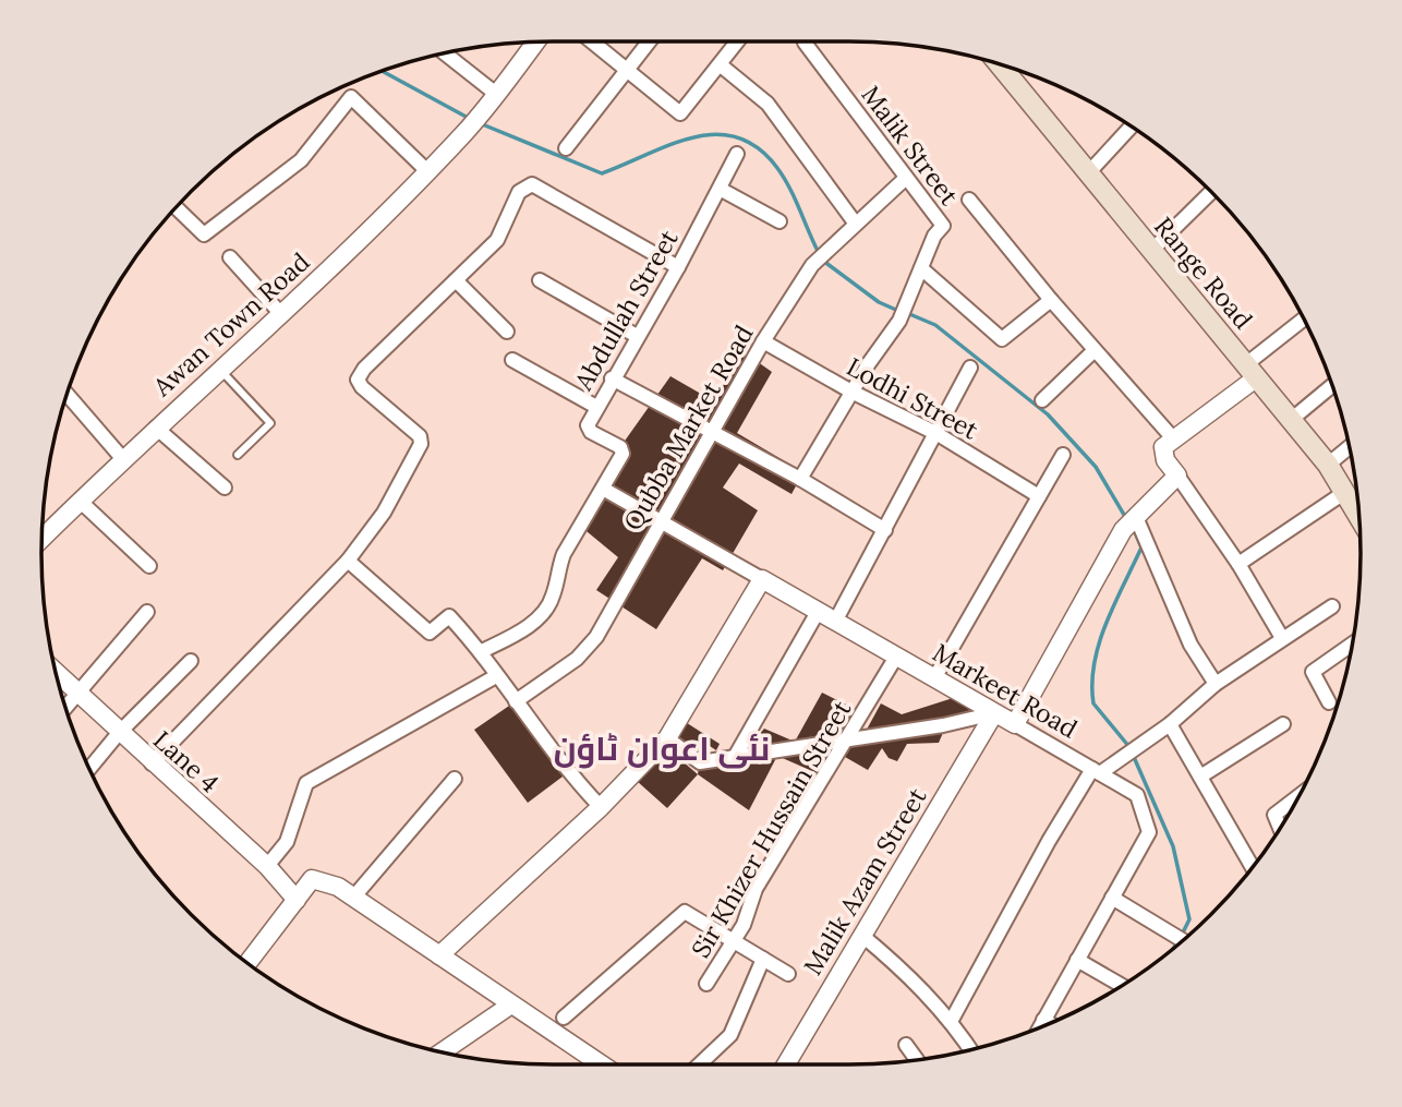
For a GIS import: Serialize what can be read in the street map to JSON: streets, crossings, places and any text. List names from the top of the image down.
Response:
{
  "streets": {
    "main road": ["Range Road"],
    "street": [
      "Malik Street",
      "Abdullah Street",
      "Awan Town Road",
      "Lodhi Street",
      "Qubba Market Road",
      "Markeet Road",
      "Lane 4",
      "Sir Khizer Hussain Street",
      "Malik Azam Street"
    ]
  },
  "crossings": [
    ["Malik Street", "Lodhi Street"],
    ["Malik Street", "Qubba Market Road"],
    ["Abdullah Street", "Markeet Road"],
    ["Lodhi Street", "Qubba Market Road"],
    ["Qubba Market Road", "Markeet Road"],
    ["Markeet Road", "Sir Khizer Hussain Street"],
    ["Markeet Road", "Malik Azam Street"]
  ],
  "districts": ["نئی اعوان ٹاؤن"]
}
